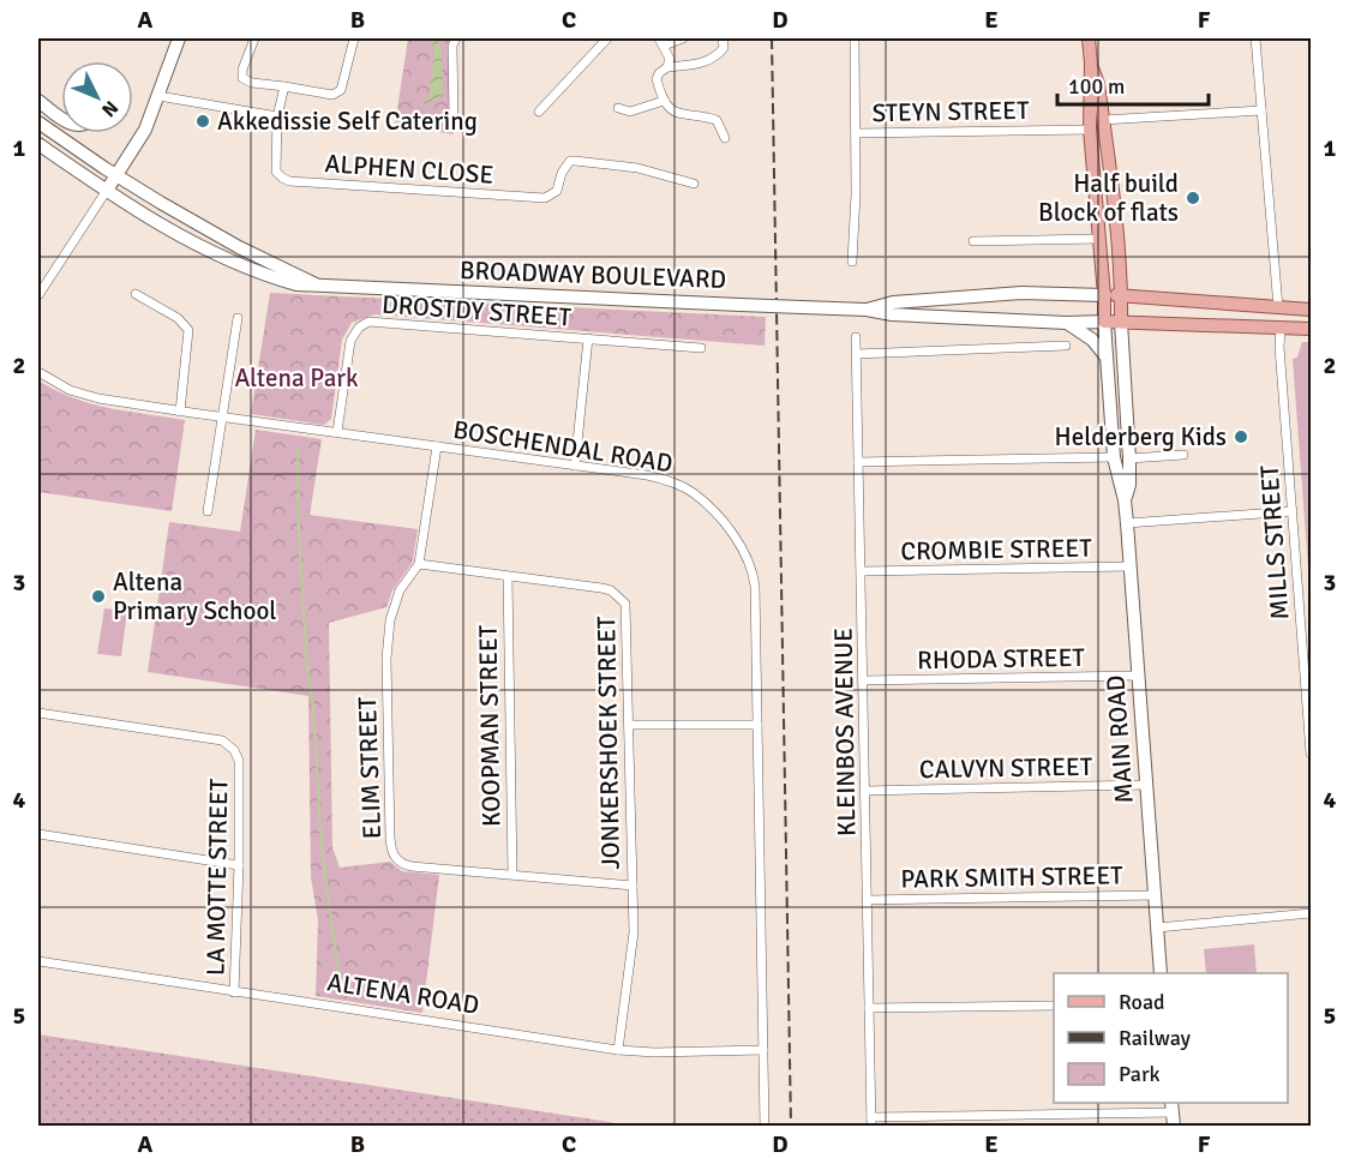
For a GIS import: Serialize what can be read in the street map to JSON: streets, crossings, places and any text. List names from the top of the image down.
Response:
{
  "streets": {
    "main road": ["BROADWAY BOULEVARD", "MAIN ROAD"],
    "street": [
      "STEYN STREET",
      "ALPHEN CLOSE",
      "DROSTDY STREET",
      "BOSCHENDAL ROAD",
      "MILLS STREET",
      "CROMBIE STREET",
      "RHODA STREET",
      "KOOPMAN STREET",
      "KLEINBOS AVENUE",
      "JONKERSHOEK STREET",
      "ELIM STREET",
      "CALVYN STREET",
      "LA MOTTE STREET",
      "PARK SMITH STREET",
      "ALTENA ROAD"
    ]
  },
  "crossings": [
    ["STEYN STREET", "MAIN ROAD"],
    ["BROADWAY BOULEVARD", "MILLS STREET"],
    ["BROADWAY BOULEVARD", "MAIN ROAD"],
    ["DROSTDY STREET", "BOSCHENDAL ROAD"],
    ["BOSCHENDAL ROAD", "ELIM STREET"],
    ["BOSCHENDAL ROAD", "ALTENA ROAD"],
    ["CROMBIE STREET", "KLEINBOS AVENUE"],
    ["CROMBIE STREET", "MAIN ROAD"],
    ["RHODA STREET", "KLEINBOS AVENUE"],
    ["RHODA STREET", "MAIN ROAD"],
    ["KOOPMAN STREET", "JONKERSHOEK STREET"],
    ["KOOPMAN STREET", "ELIM STREET"],
    ["KLEINBOS AVENUE", "CALVYN STREET"],
    ["KLEINBOS AVENUE", "PARK SMITH STREET"],
    ["MAIN ROAD", "CALVYN STREET"],
    ["MAIN ROAD", "PARK SMITH STREET"],
    ["JONKERSHOEK STREET", "ELIM STREET"],
    ["JONKERSHOEK STREET", "ALTENA ROAD"],
    ["LA MOTTE STREET", "ALTENA ROAD"]
  ],
  "parks": ["Altena Park"],
  "places": [
    "Akkedissie Self Catering",
    "Half build Block of flats",
    "Helderberg Kids",
    "Altena Primary School"
  ],
  "legend": ["Road", "Railway", "Park"],
  "scale_bar": "100 m",
  "north": "bottom right",
  "grid": {
    "columns": [
      "A",
      "B",
      "C",
      "D",
      "E",
      "F"
    ],
    "rows": [
      "1",
      "2",
      "3",
      "4",
      "5"
    ]
  }
}
